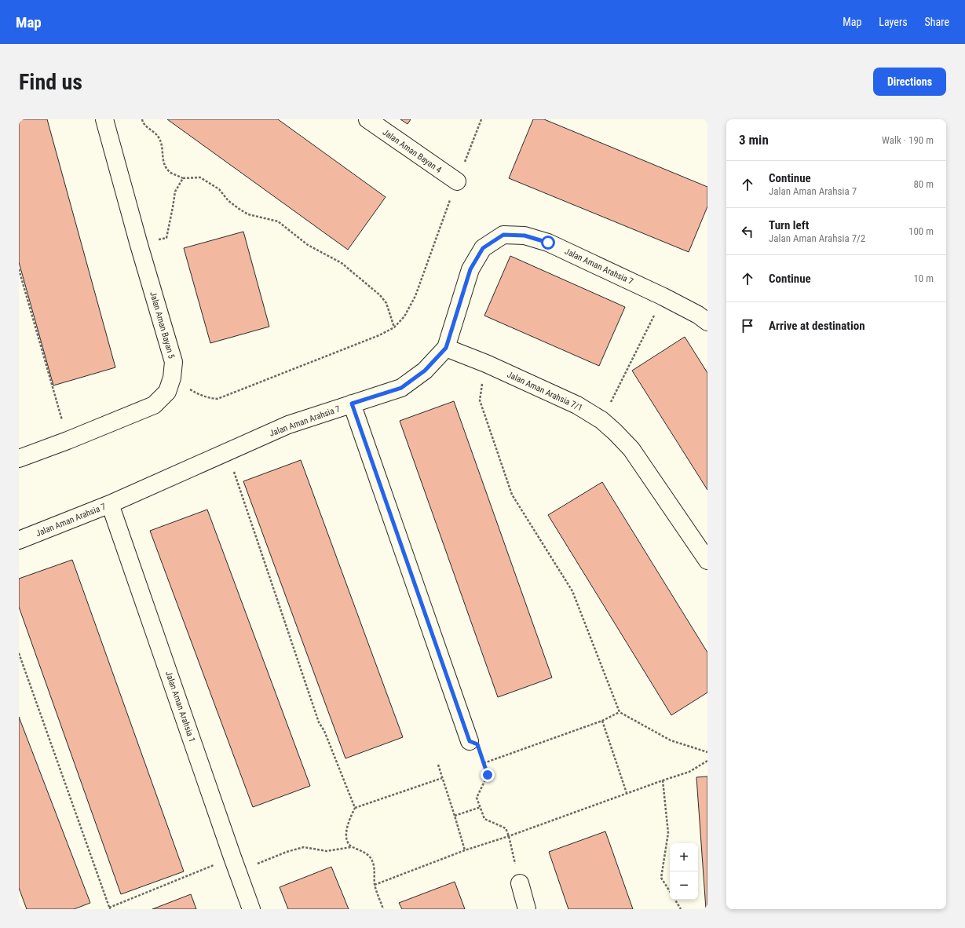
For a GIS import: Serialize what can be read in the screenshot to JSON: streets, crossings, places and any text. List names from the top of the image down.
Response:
{
  "streets": {
    "street": [
      "Jalan Aman Bayan 4",
      "Jalan Aman Arahsia 7",
      "Jalan Aman Bayan 5",
      "Jalan Aman Arahsia 7/1",
      "Jalan Aman Arahsia 1"
    ]
  },
  "crossings": [
    ["Jalan Aman Arahsia 7", "Jalan Aman Arahsia 7/1"],
    ["Jalan Aman Arahsia 7", "Jalan Aman Arahsia 1"]
  ],
  "page": {
    "header": "Map",
    "nav": ["Map", "Layers", "Share"],
    "buttons": "Directions",
    "title": "Find us",
    "heading": ["3 min", "Walk · 190 m"],
    "list": [
      ["Continue", "Jalan Aman Arahsia 7", "80 m"],
      ["Turn left", "Jalan Aman Arahsia 7/2", "100 m"],
      ["Continue", "10 m"],
      "Arrive at destination"
    ],
    "map_buttons": ["+", "−"]
  }
}
